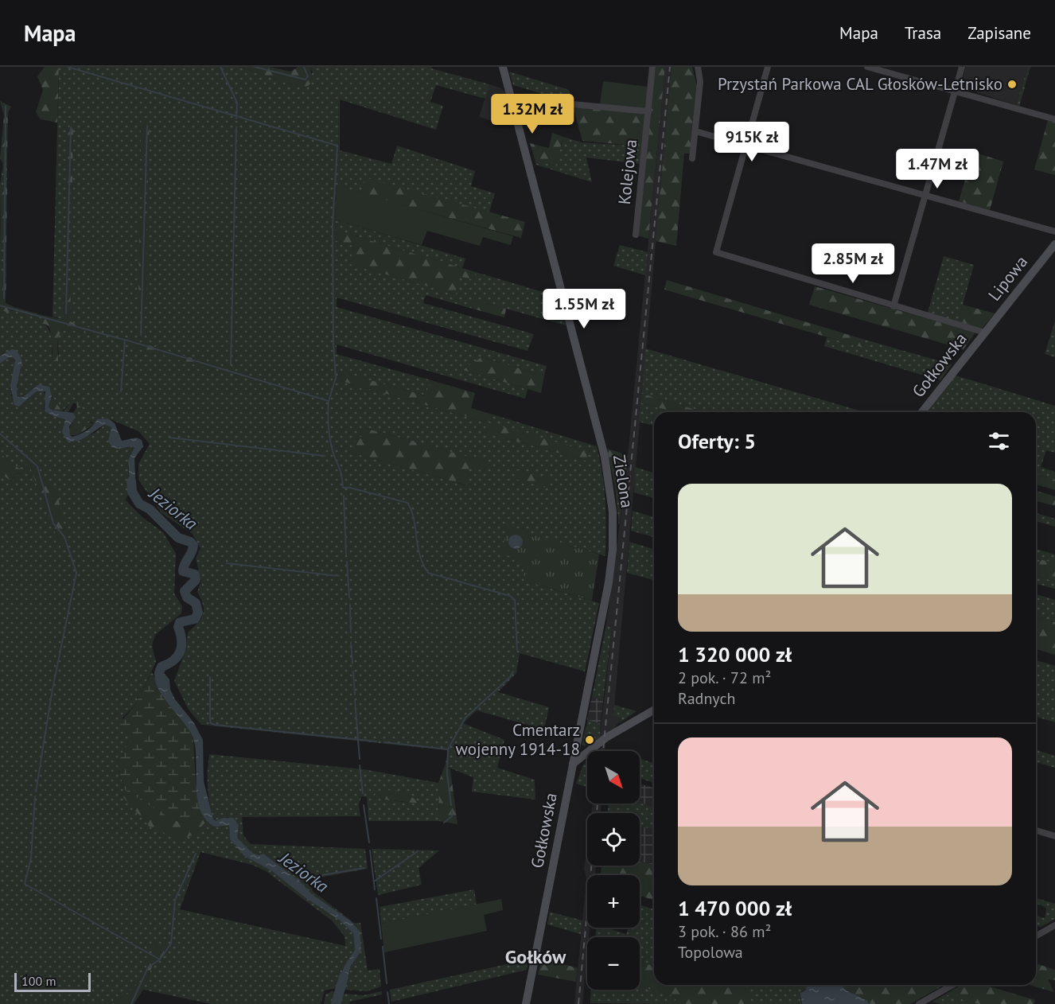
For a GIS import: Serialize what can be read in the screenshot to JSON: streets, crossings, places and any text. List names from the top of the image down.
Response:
{
  "streets": {
    "street": [
      "Kolejowa",
      "Lipowa",
      "Gołkowska",
      "Zielona"
    ]
  },
  "crossings": [
    ["Lipowa", "Gołkowska"],
    ["Gołkowska", "Zielona"]
  ],
  "districts": ["Gołków"],
  "water": ["Jeziorka"],
  "places": ["Przystań Parkowa CAL Głosków-Letnisko", "Cmentarz wojenny 1914-18"],
  "scale_bar": "100 m",
  "north": "bottom right",
  "page": {
    "header": "Mapa",
    "nav": ["Mapa", "Trasa", "Zapisane"],
    "price": [
      "1.32M zł",
      "915K zł",
      "1.47M zł",
      "2.85M zł",
      "1.55M zł"
    ],
    "heading": "Oferty: 5",
    "list": [
      {
        "name": "1 320 000 zł",
        "note": "2 pok. · 72 m² · Radnych"
      },
      {
        "name": "1 470 000 zł",
        "note": "3 pok. · 86 m² · Topolowa"
      }
    ],
    "map_buttons": ["+", "−"],
    "scale": "100 m"
  }
}
